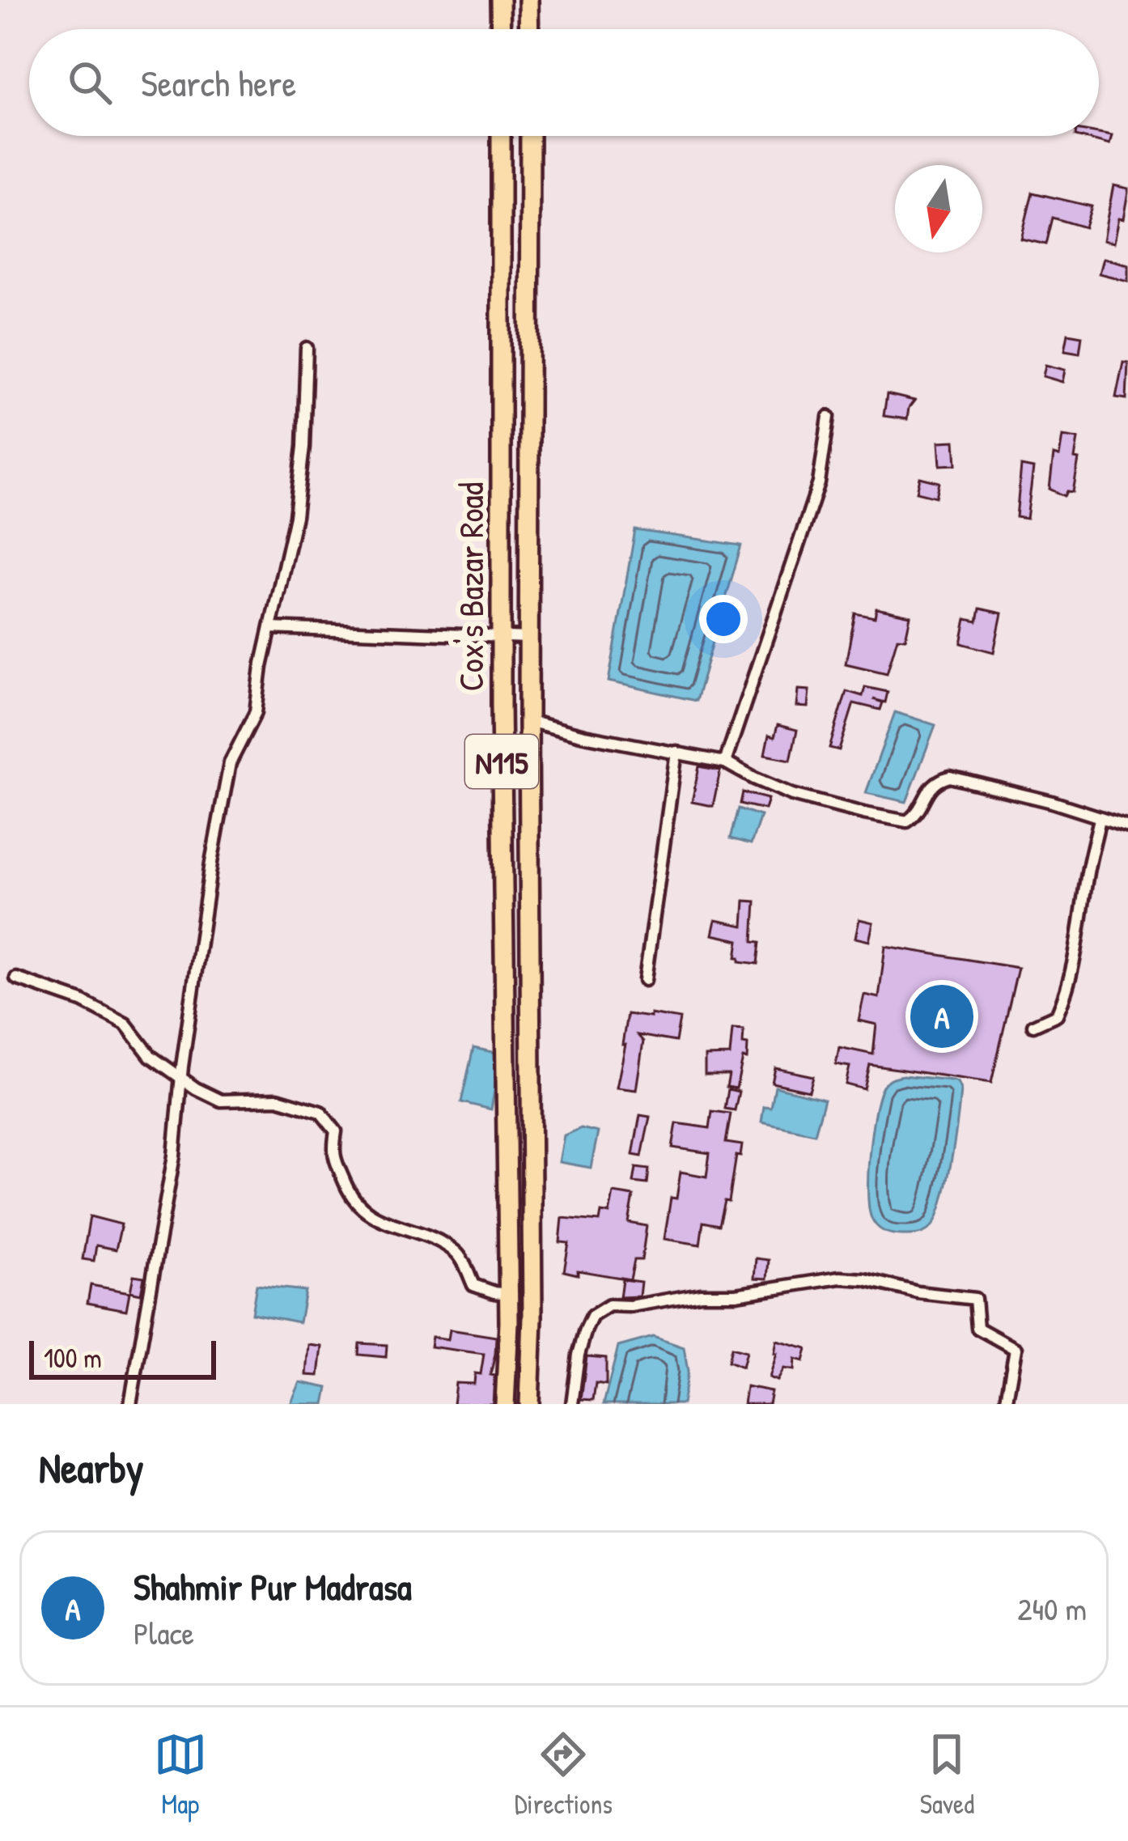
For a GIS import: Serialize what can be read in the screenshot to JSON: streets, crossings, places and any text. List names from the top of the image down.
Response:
{
  "streets": {
    "highway": ["Cox's Bazar Road", "N115"]
  },
  "scale_bar": "100 m",
  "north": "bottom",
  "page": {
    "search": "Search here",
    "pins": "A",
    "scale": "100 m",
    "heading": "Nearby",
    "list": [
      {
        "mark": "A",
        "name": "Shahmir Pur Madrasa",
        "note": "Place",
        "value": "240 m"
      }
    ],
    "nav": ["Map", "Directions", "Saved"]
  }
}
